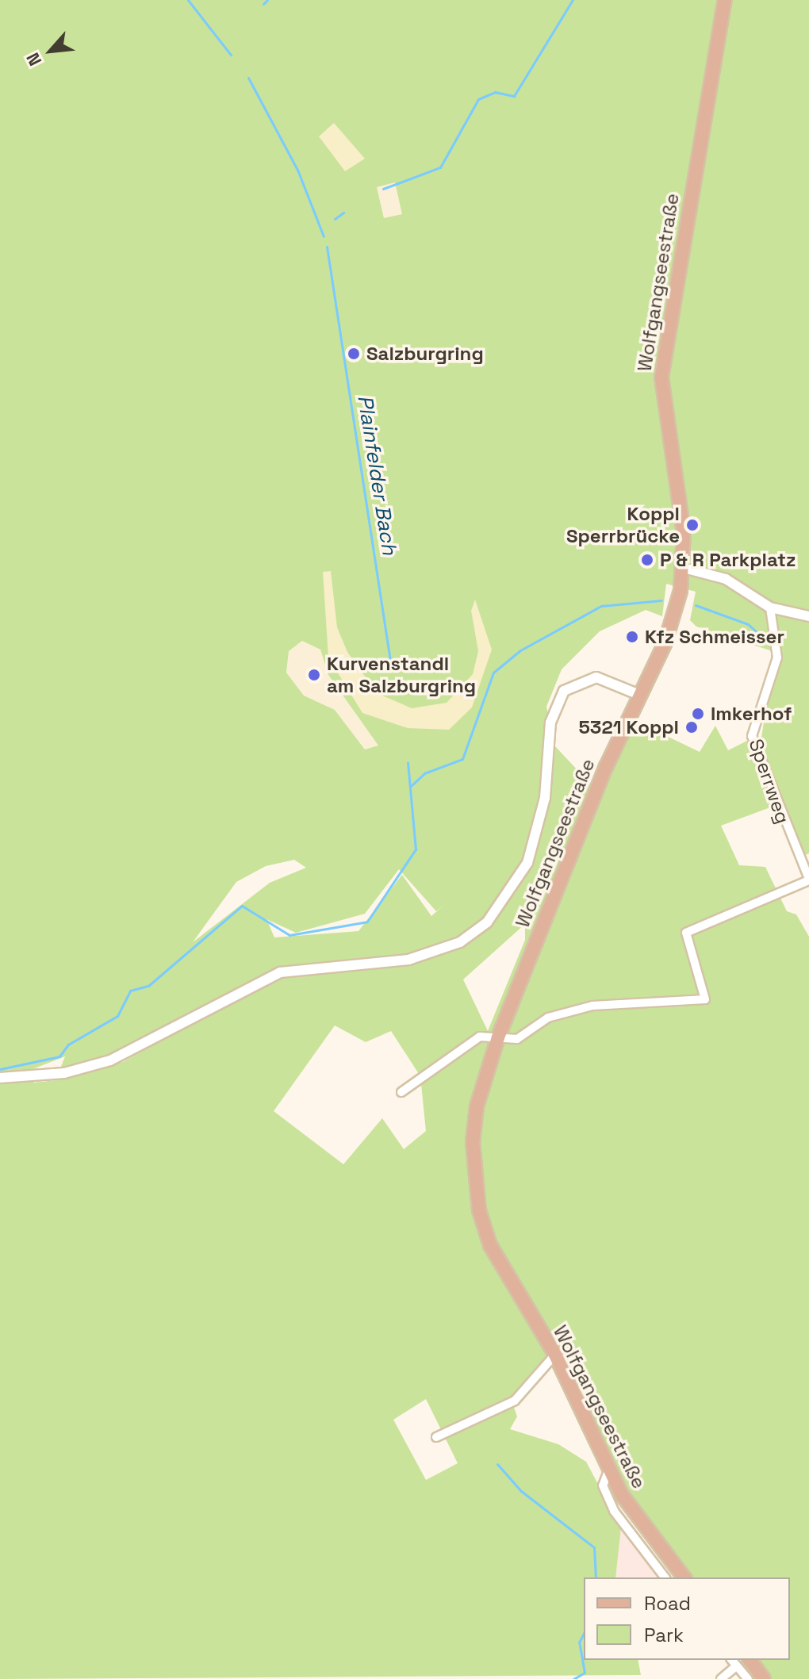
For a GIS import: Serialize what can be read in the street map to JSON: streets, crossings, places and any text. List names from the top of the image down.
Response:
{
  "streets": {
    "main road": ["Wolfgangseestraße"],
    "street": ["Sperrweg"]
  },
  "water": ["Plainfelder Bach"],
  "places": [
    "Salzburgring",
    "Koppl Sperrbrücke",
    "P & R Parkplatz",
    "Kfz Schmeisser",
    "Kurvenstandl am Salzburgring",
    "Imkerhof",
    "5321 Koppl"
  ],
  "legend": ["Road", "Park"],
  "north": "bottom left"
}
